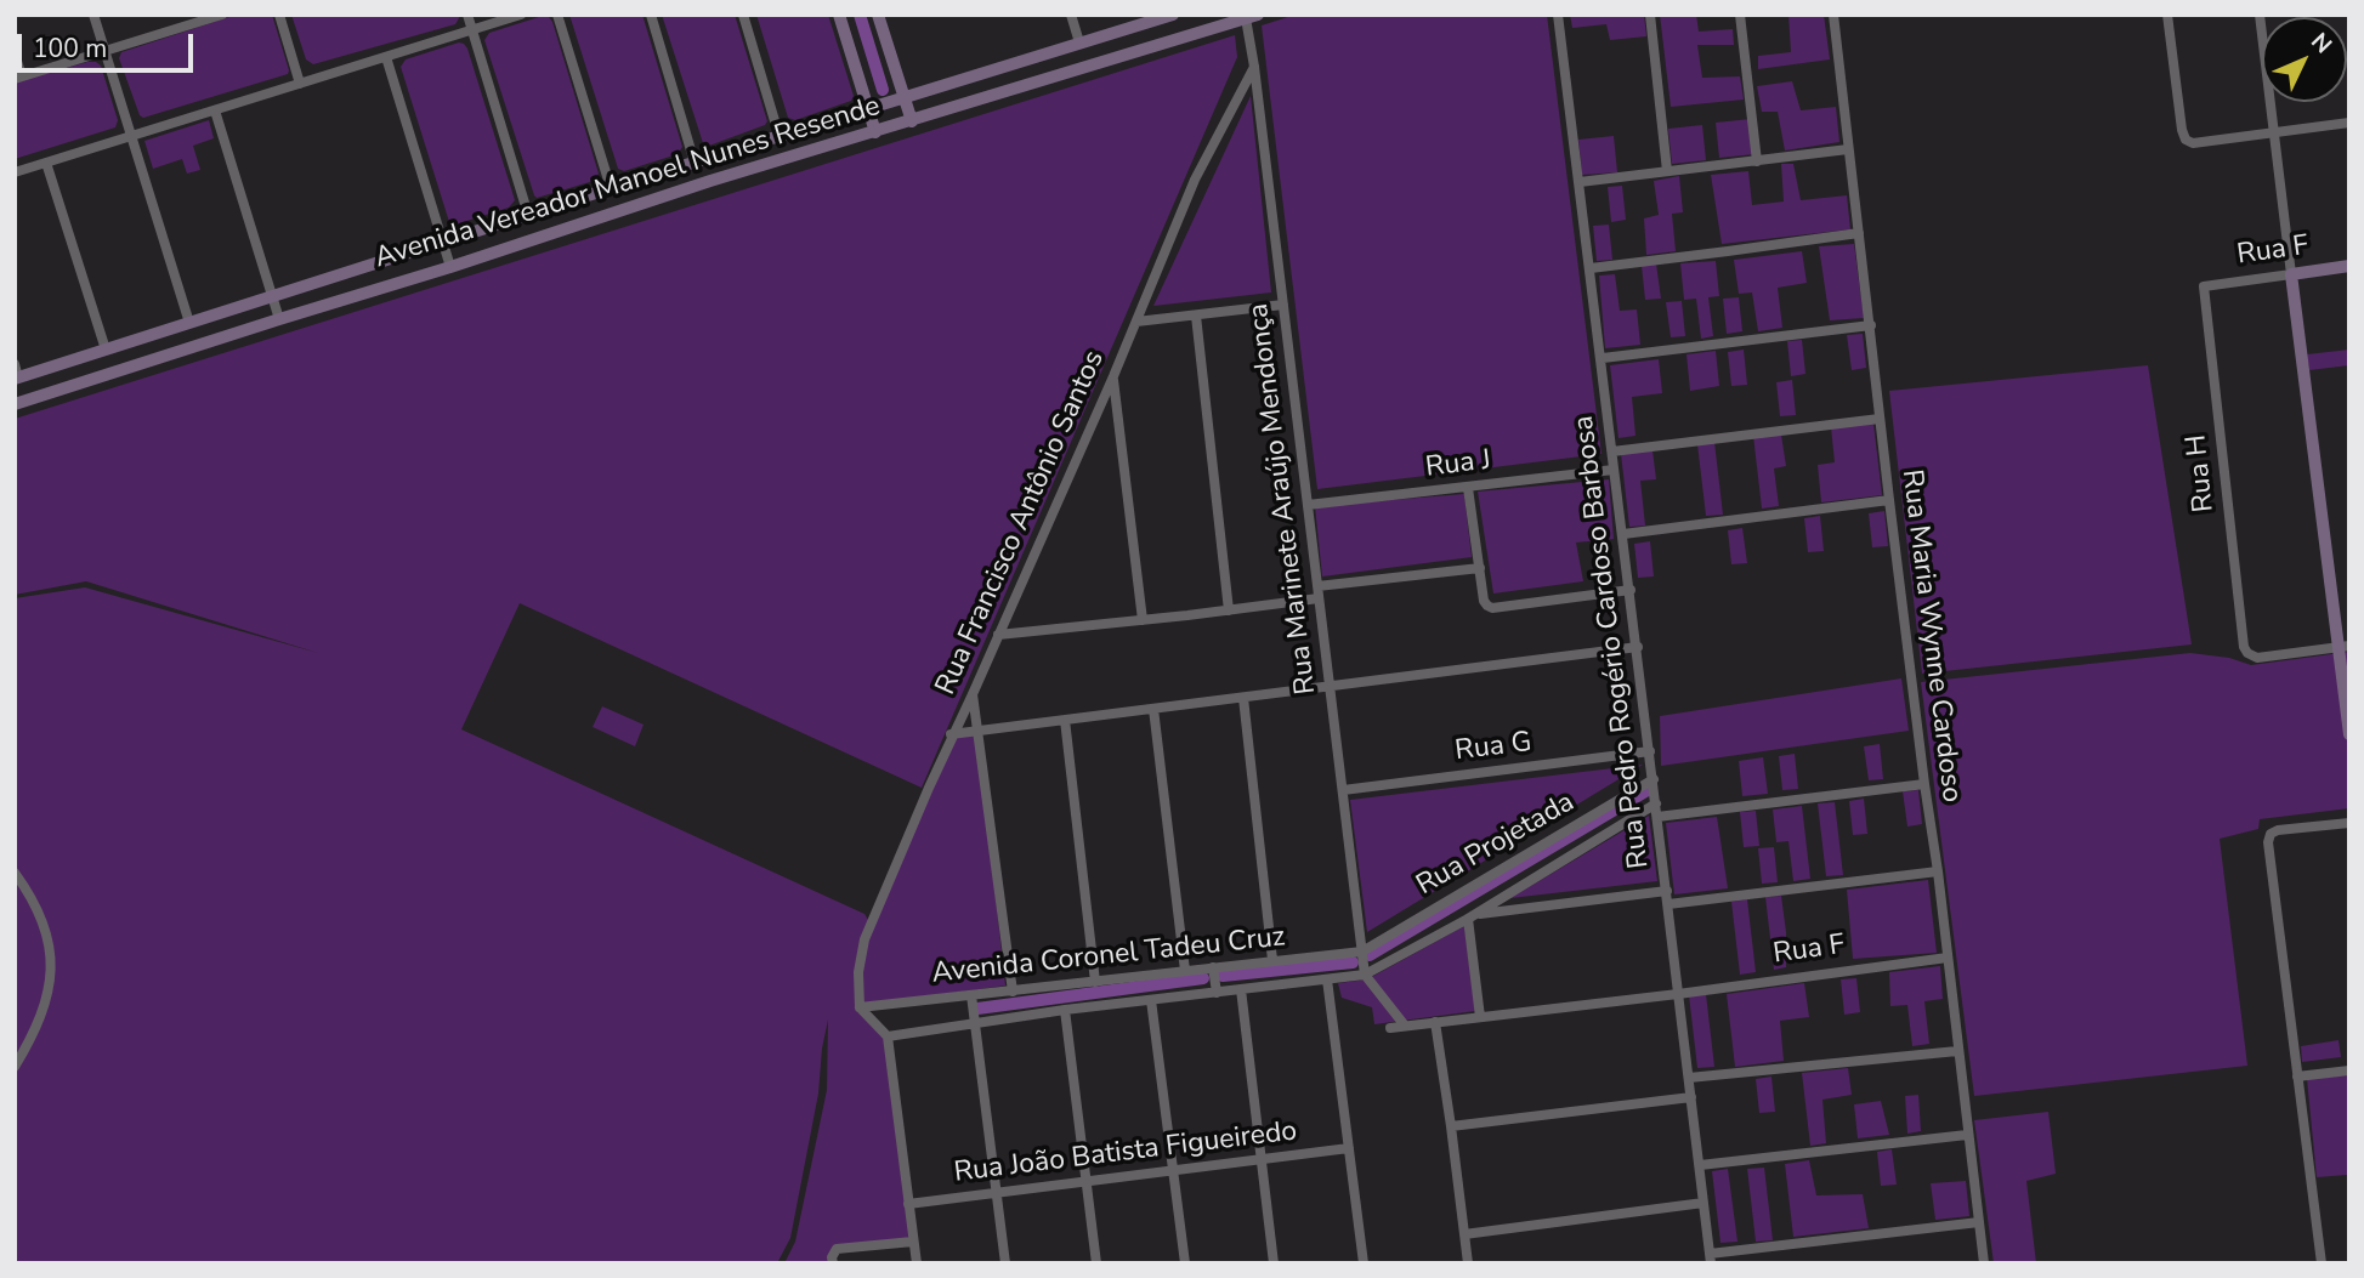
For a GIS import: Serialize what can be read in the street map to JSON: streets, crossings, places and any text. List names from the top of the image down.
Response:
{
  "streets": {
    "street": [
      "Avenida Vereador Manoel Nunes Resende",
      "Rua F",
      "Rua J",
      "Rua H",
      "Rua Marinete Araújo Mendonça",
      "Rua Francisco Antônio Santos",
      "Rua Maria Wynne Cardoso",
      "Rua Pedro Rogério Cardoso Barbosa",
      "Rua G",
      "Rua Projetada",
      "Avenida Coronel Tadeu Cruz",
      "Rua João Batista Figueiredo"
    ]
  },
  "crossings": [
    ["Avenida Vereador Manoel Nunes Resende", "Rua Marinete Araújo Mendonça"],
    ["Rua F", "Rua H"],
    ["Rua F", "Rua Maria Wynne Cardoso"],
    ["Rua F", "Rua Pedro Rogério Cardoso Barbosa"],
    ["Rua J", "Rua Marinete Araújo Mendonça"],
    ["Rua J", "Rua Pedro Rogério Cardoso Barbosa"],
    ["Rua Marinete Araújo Mendonça", "Rua Francisco Antônio Santos"],
    ["Rua Marinete Araújo Mendonça", "Rua G"],
    ["Rua Marinete Araújo Mendonça", "Rua Projetada"],
    ["Rua Marinete Araújo Mendonça", "Avenida Coronel Tadeu Cruz"],
    ["Rua Francisco Antônio Santos", "Avenida Coronel Tadeu Cruz"],
    ["Rua Pedro Rogério Cardoso Barbosa", "Rua G"],
    ["Rua Pedro Rogério Cardoso Barbosa", "Rua Projetada"],
    ["Rua Projetada", "Avenida Coronel Tadeu Cruz"]
  ],
  "scale_bar": "100 m",
  "north": "top right"
}
